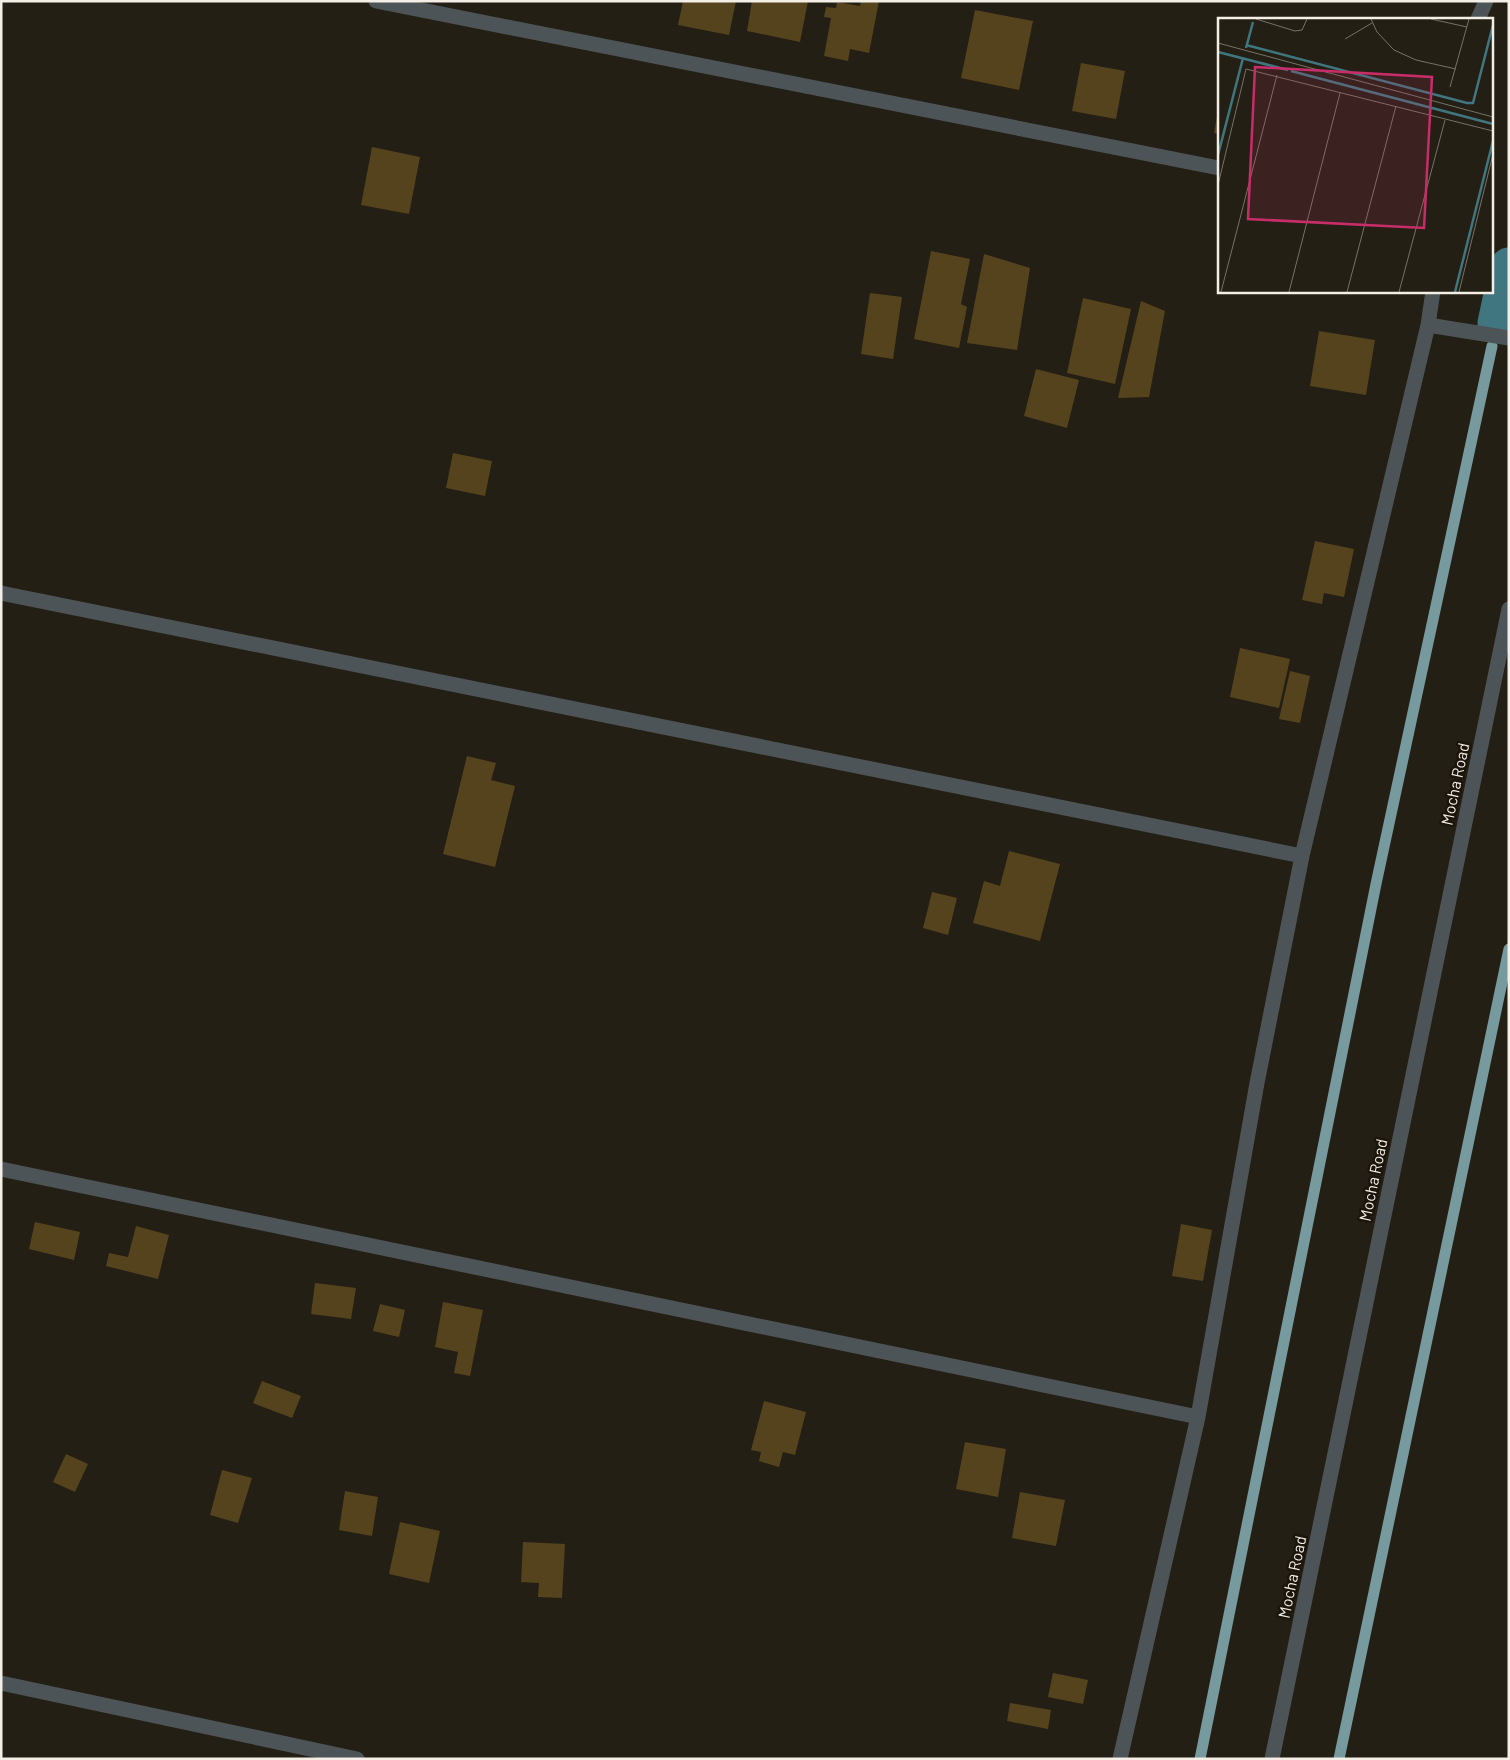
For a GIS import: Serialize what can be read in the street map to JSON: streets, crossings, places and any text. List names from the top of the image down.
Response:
{
  "streets": {
    "street": ["Mocha Road"]
  }
}
